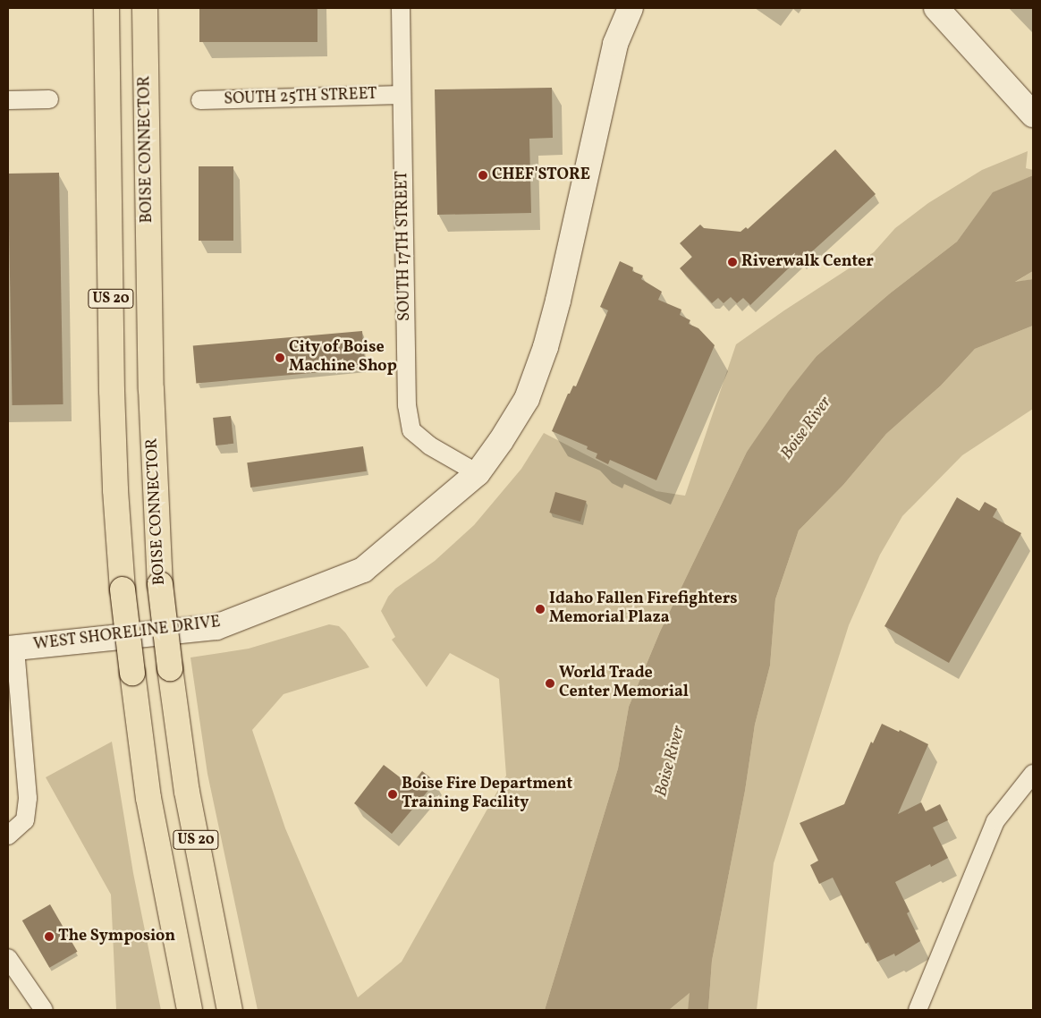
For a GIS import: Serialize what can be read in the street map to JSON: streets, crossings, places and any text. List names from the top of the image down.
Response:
{
  "streets": {
    "highway": ["BOISE CONNECTOR", "US 20"],
    "main road": ["WEST SHORELINE DRIVE"],
    "street": ["SOUTH 25TH STREET", "SOUTH 17TH STREET"]
  },
  "crossings": [
    ["SOUTH 25TH STREET", "SOUTH 17TH STREET"],
    ["SOUTH 17TH STREET", "WEST SHORELINE DRIVE"]
  ],
  "water": ["Boise River"],
  "places": [
    "CHEF'STORE",
    "Riverwalk Center",
    "City of Boise Machine Shop",
    "Idaho Fallen Firefighters Memorial Plaza",
    "World Trade Center Memorial",
    "Boise Fire Department Training Facility",
    "The Symposion"
  ]
}
